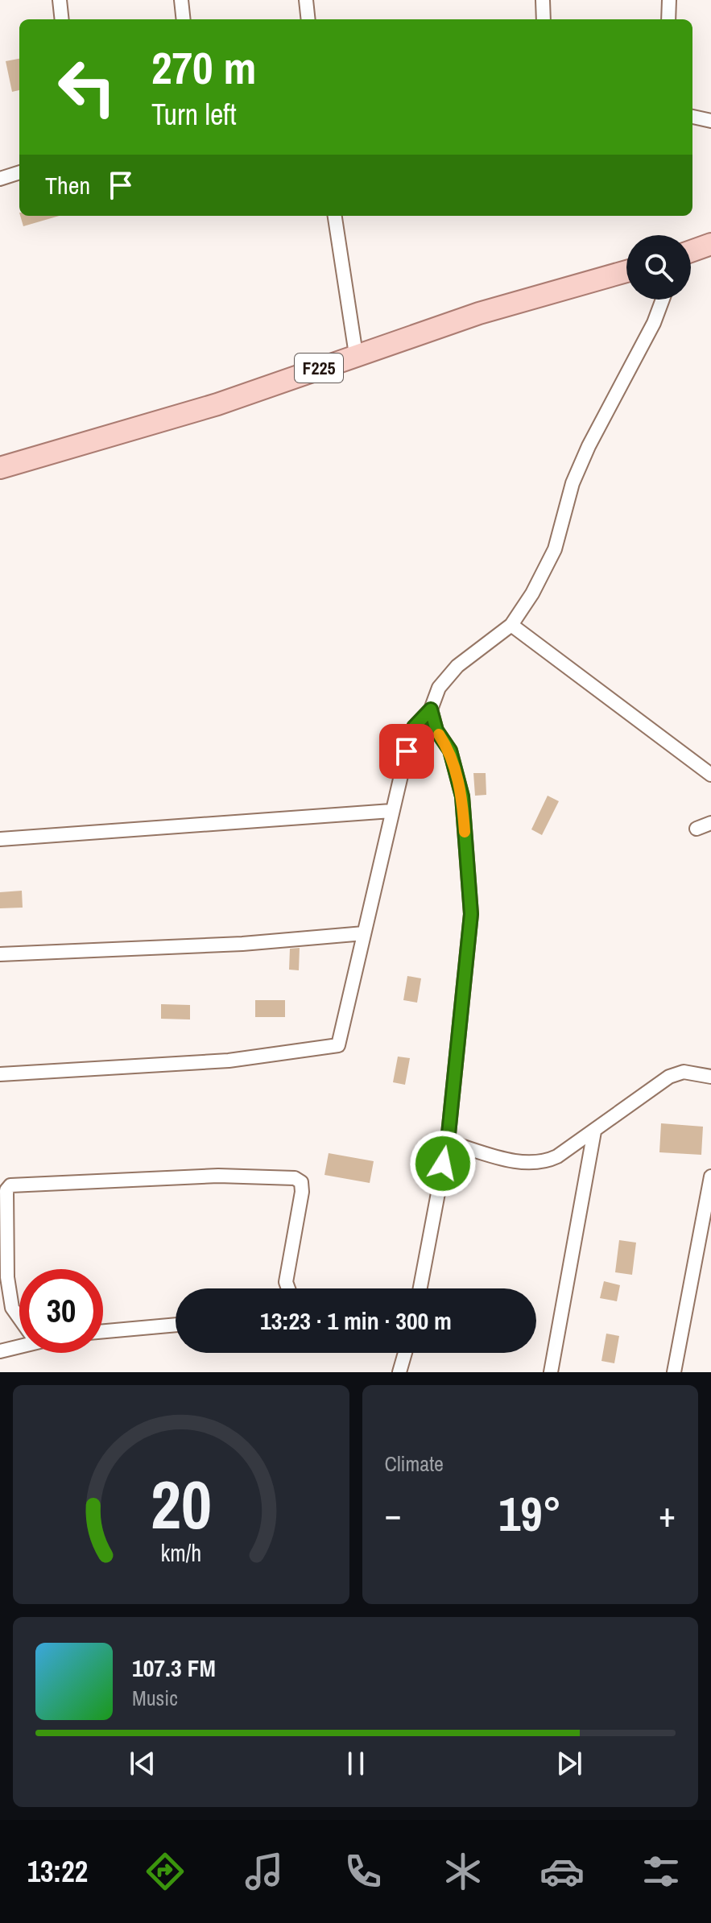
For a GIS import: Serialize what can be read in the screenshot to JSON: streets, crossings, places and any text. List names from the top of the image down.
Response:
{
  "streets": {
    "main road": ["F225"]
  },
  "page": {
    "turn": ["270 m", "Turn left"],
    "then": "Then",
    "limit": "30",
    "trip": "13:23 · 1 min · 300 m",
    "tile": "Climate",
    "heat": ["−", "19°", "+"],
    "song": ["107.3 FM", "Music"],
    "tabs": "13:22",
    "gauge": ["20", "km/h"]
  }
}
